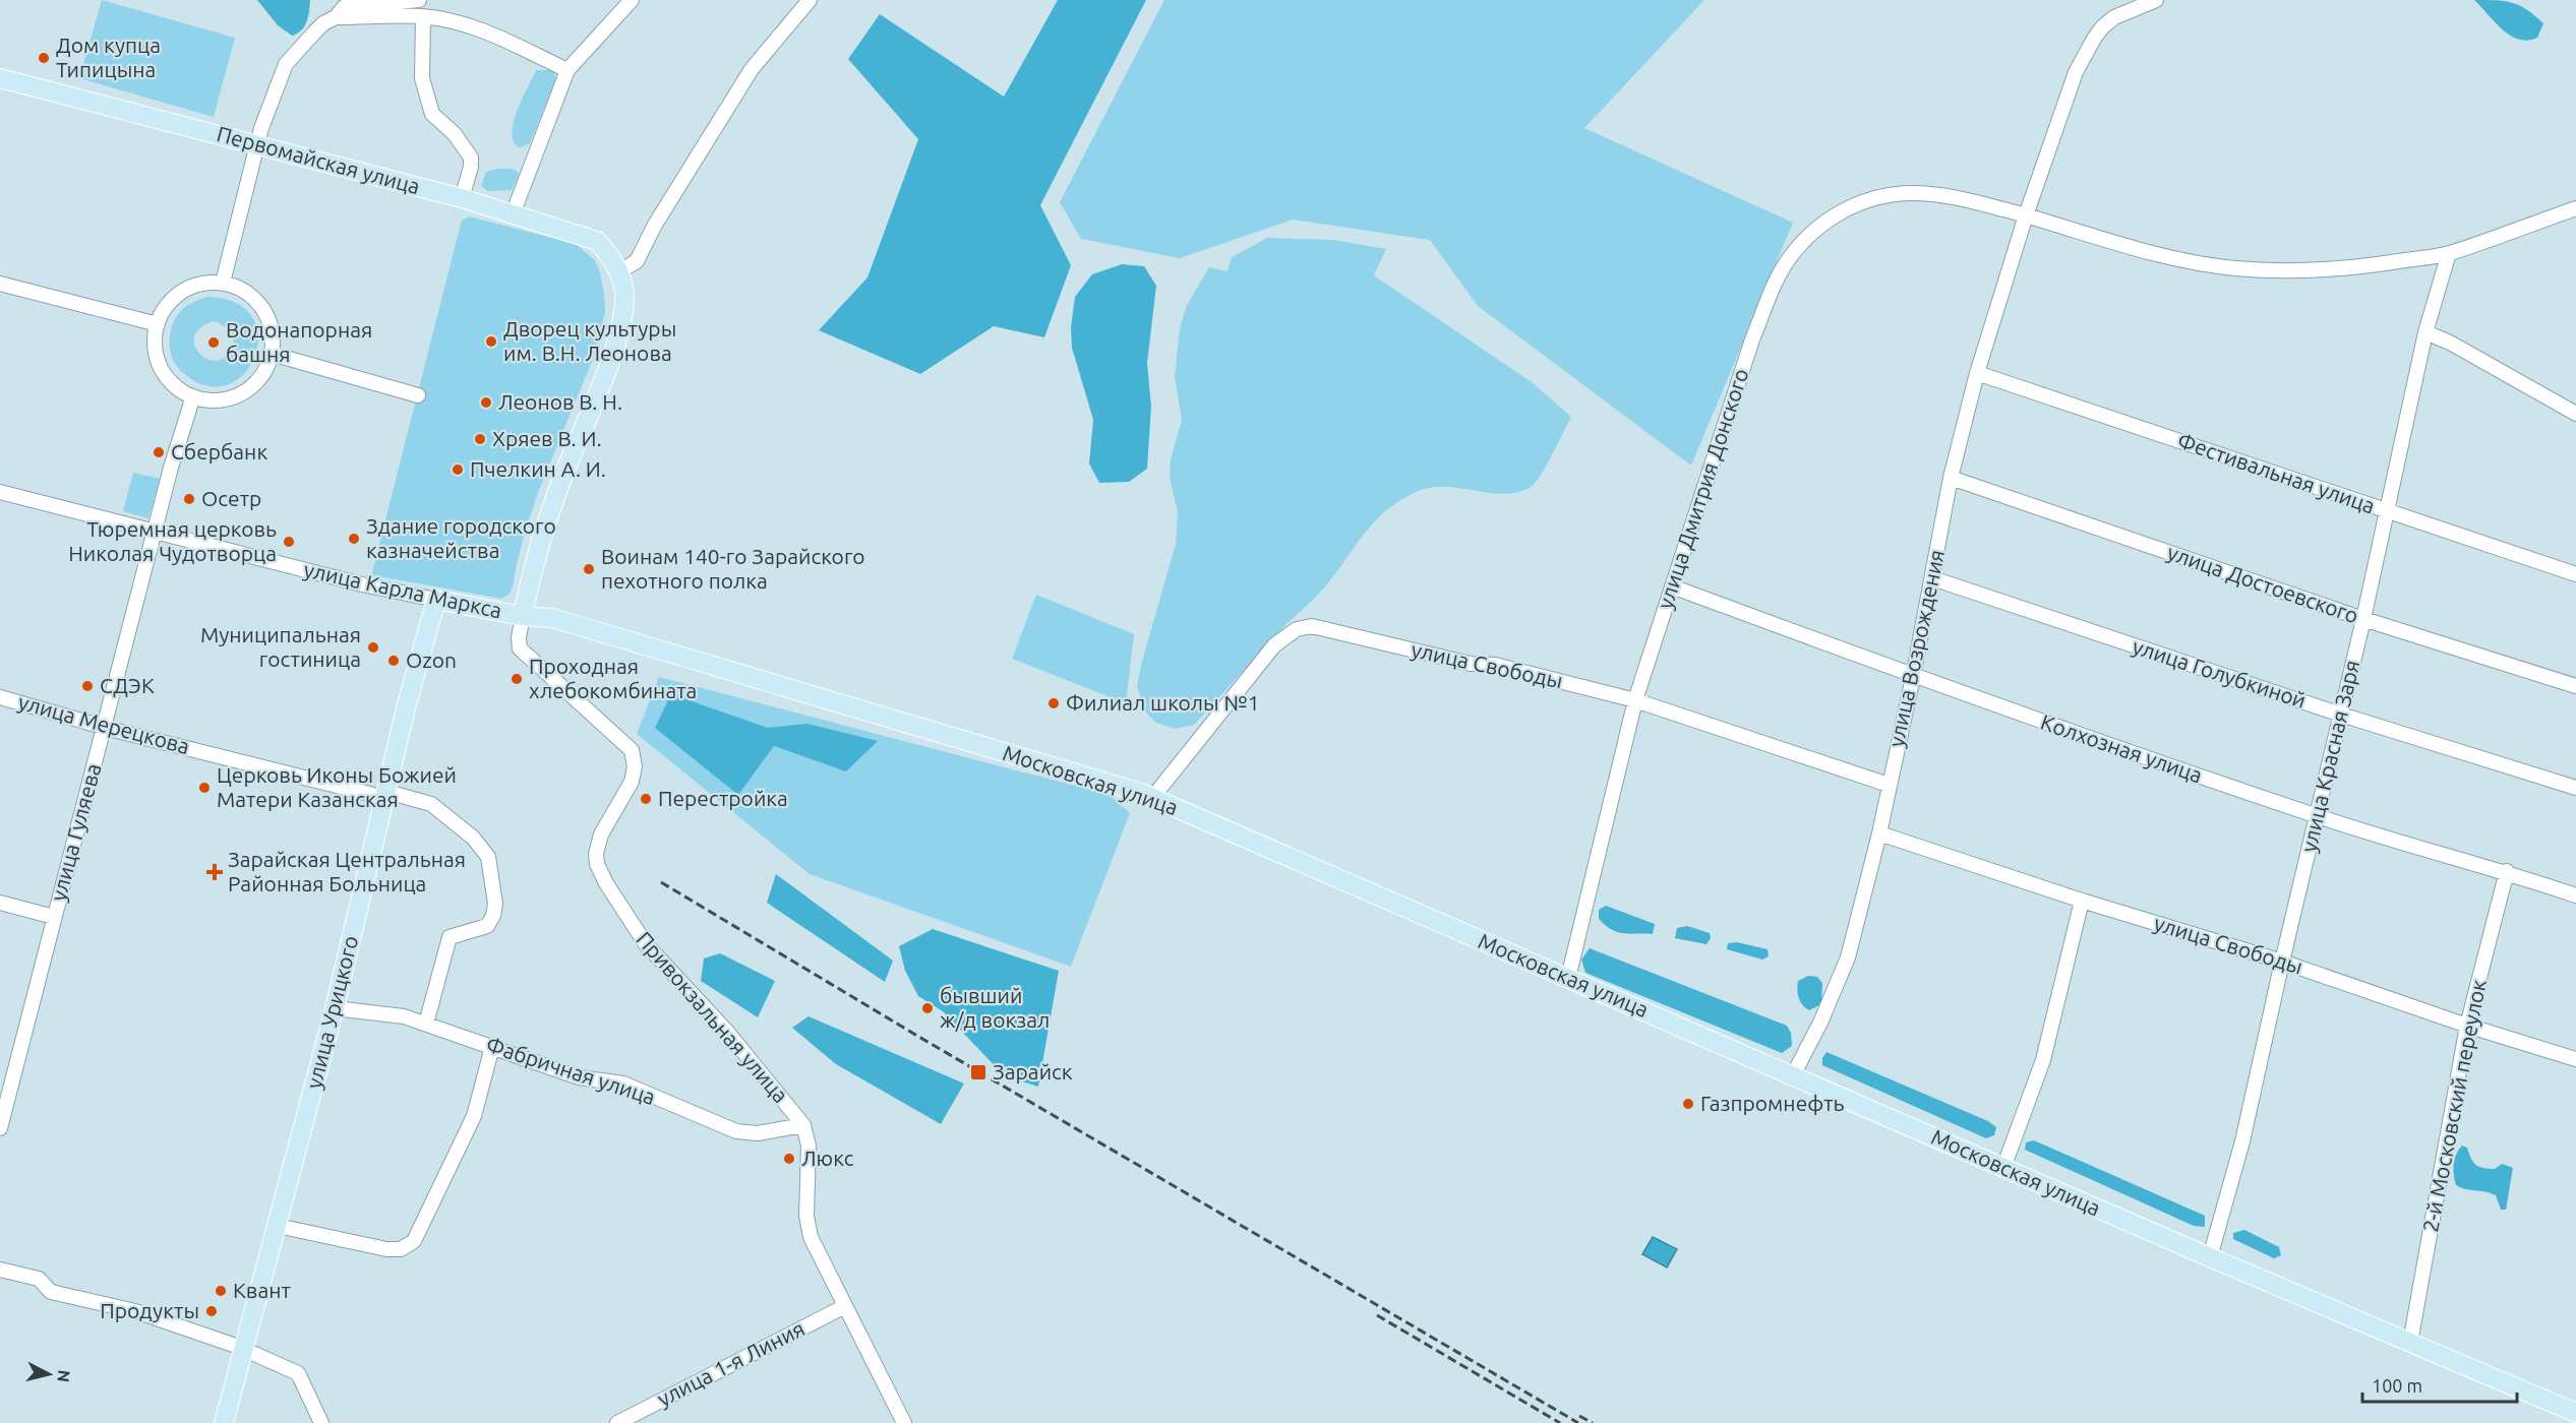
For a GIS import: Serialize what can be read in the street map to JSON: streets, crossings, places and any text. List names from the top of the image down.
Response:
{
  "streets": {
    "main road": [
      "Первомайская улица",
      "улица Карла Маркса",
      "Московская улица",
      "улица Урицкого"
    ],
    "street": [
      "Фестивальная улица",
      "улица Дмитрия Донского",
      "улица Достоевского",
      "улица Возрождения",
      "улица Свободы",
      "улица Голубкиной",
      "улица Мерецкова",
      "Колхозная улица",
      "улица Красная Заря",
      "улица Гуляева",
      "Привокзальная улица",
      "Фабричная улица",
      "2-й Московский переулок",
      "улица 1-я Линия"
    ]
  },
  "crossings": [
    ["Фестивальная улица", "улица Возрождения"],
    ["Фестивальная улица", "улица Красная Заря"],
    ["улица Дмитрия Донского", "улица Возрождения"],
    ["улица Дмитрия Донского", "улица Свободы"],
    ["улица Дмитрия Донского", "Колхозная улица"],
    ["улица Дмитрия Донского", "улица Красная Заря"],
    ["улица Дмитрия Донского", "Московская улица"],
    ["улица Достоевского", "улица Возрождения"],
    ["улица Достоевского", "улица Красная Заря"],
    ["улица Карла Маркса", "Московская улица"],
    ["улица Карла Маркса", "улица Гуляева"],
    ["улица Карла Маркса", "улица Урицкого"],
    ["улица Карла Маркса", "Привокзальная улица"],
    ["улица Возрождения", "улица Свободы"],
    ["улица Возрождения", "улица Голубкиной"],
    ["улица Возрождения", "Колхозная улица"],
    ["улица Возрождения", "Московская улица"],
    ["улица Свободы", "улица Красная Заря"],
    ["улица Свободы", "Московская улица"],
    ["улица Свободы", "2-й Московский переулок"],
    ["улица Голубкиной", "улица Красная Заря"],
    ["улица Мерецкова", "улица Гуляева"],
    ["улица Мерецкова", "улица Урицкого"],
    ["улица Мерецкова", "Фабричная улица"],
    ["Колхозная улица", "улица Красная Заря"],
    ["Колхозная улица", "2-й Московский переулок"],
    ["улица Красная Заря", "Московская улица"],
    ["Московская улица", "Привокзальная улица"],
    ["Московская улица", "2-й Московский переулок"],
    ["улица Урицкого", "Фабричная улица"],
    ["Привокзальная улица", "Фабричная улица"],
    ["Привокзальная улица", "улица 1-я Линия"]
  ],
  "places": {
    "other": [
      "Дом купца Типицына",
      "Дворец культуры им. В.Н. Леонова",
      "Водонапорная башня",
      "Леонов В. Н.",
      "Хряев В. И.",
      "Сбербанк",
      "Пчелкин А. И.",
      "Осетр",
      "Здание городского казначейства",
      "Тюремная церковь Николая Чудотворца",
      "Воинам 140-го Зарайского пехотного полка",
      "Муниципальная гостиница",
      "Ozon",
      "Проходная хлебокомбината",
      "СДЭК",
      "Филиал школы №1",
      "Церковь Иконы Божией Матери Казанская",
      "Перестройка",
      "бывший ж/д вокзал",
      "Газпромнефть",
      "Люкс",
      "Квант",
      "Продукты"
    ],
    "health": ["Зарайская Центральная Районная Больница"],
    "transit": ["Зарайск"]
  },
  "scale_bar": "100 m",
  "north": "right"
}
